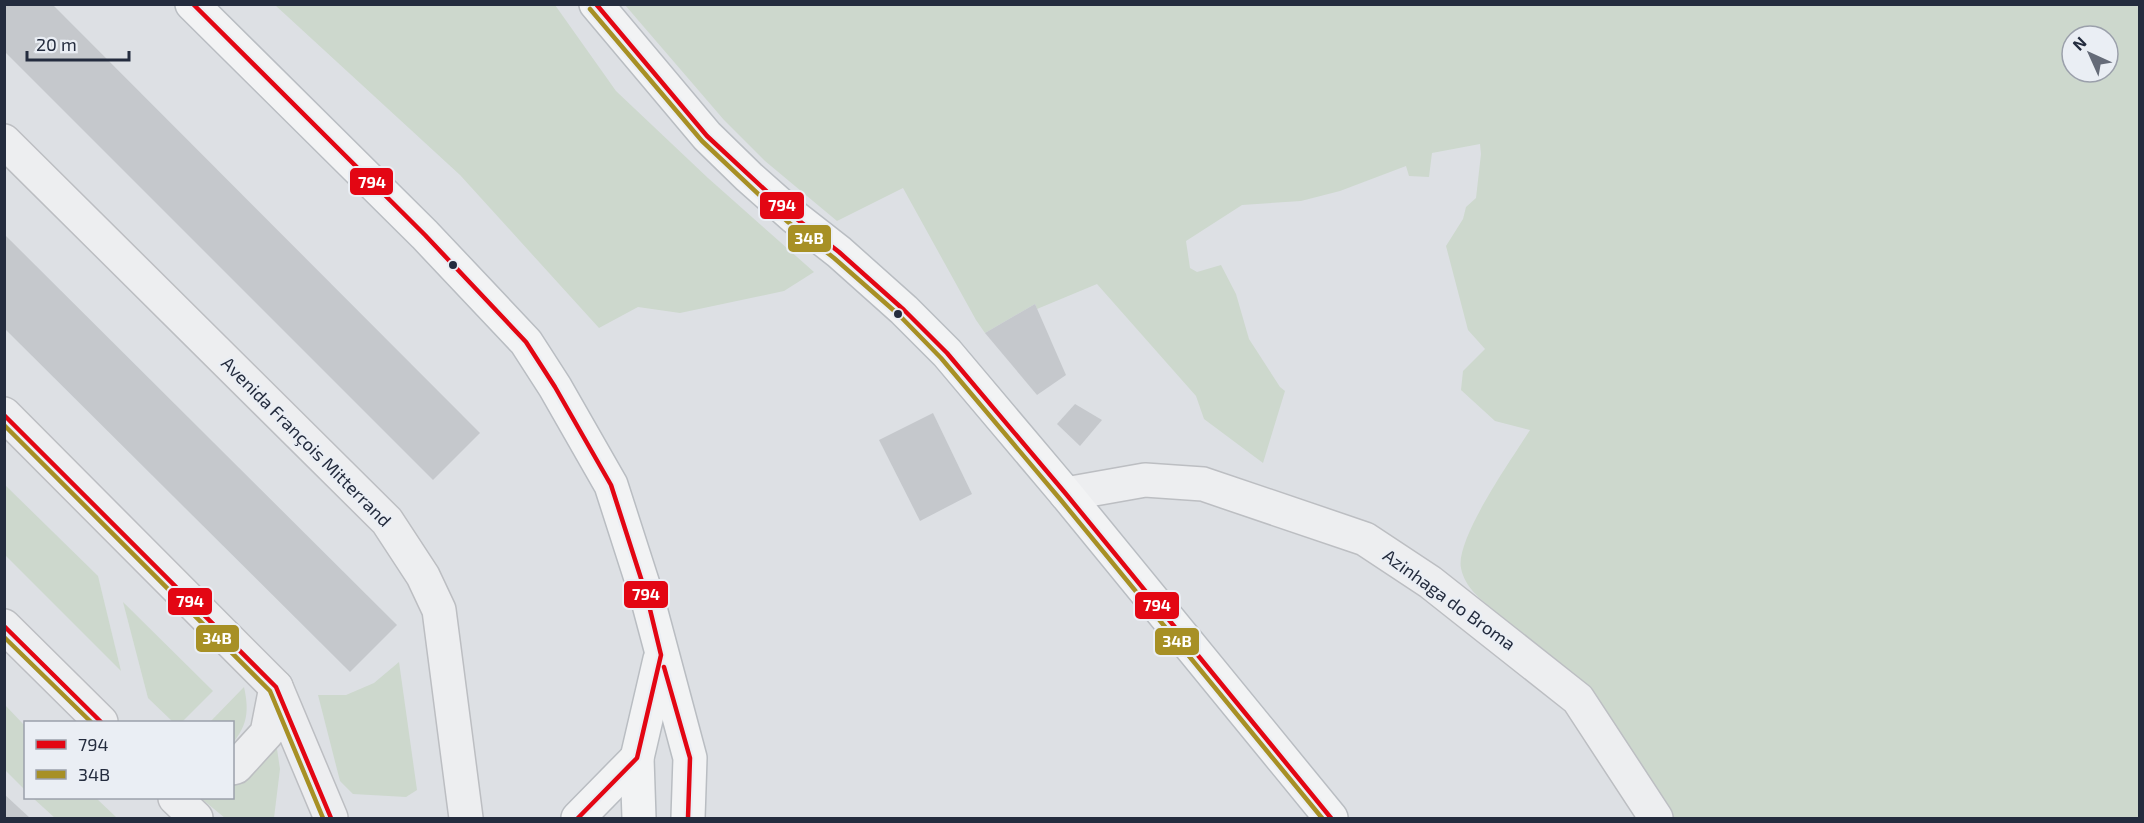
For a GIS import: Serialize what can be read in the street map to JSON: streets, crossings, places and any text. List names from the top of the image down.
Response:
{
  "streets": {
    "street": ["Avenida François Mitterrand", "Azinhaga do Broma"]
  },
  "lines": ["transit line 794", "transit line 34B"],
  "legend": ["794", "34B"],
  "scale_bar": "20 m",
  "north": "top left"
}
